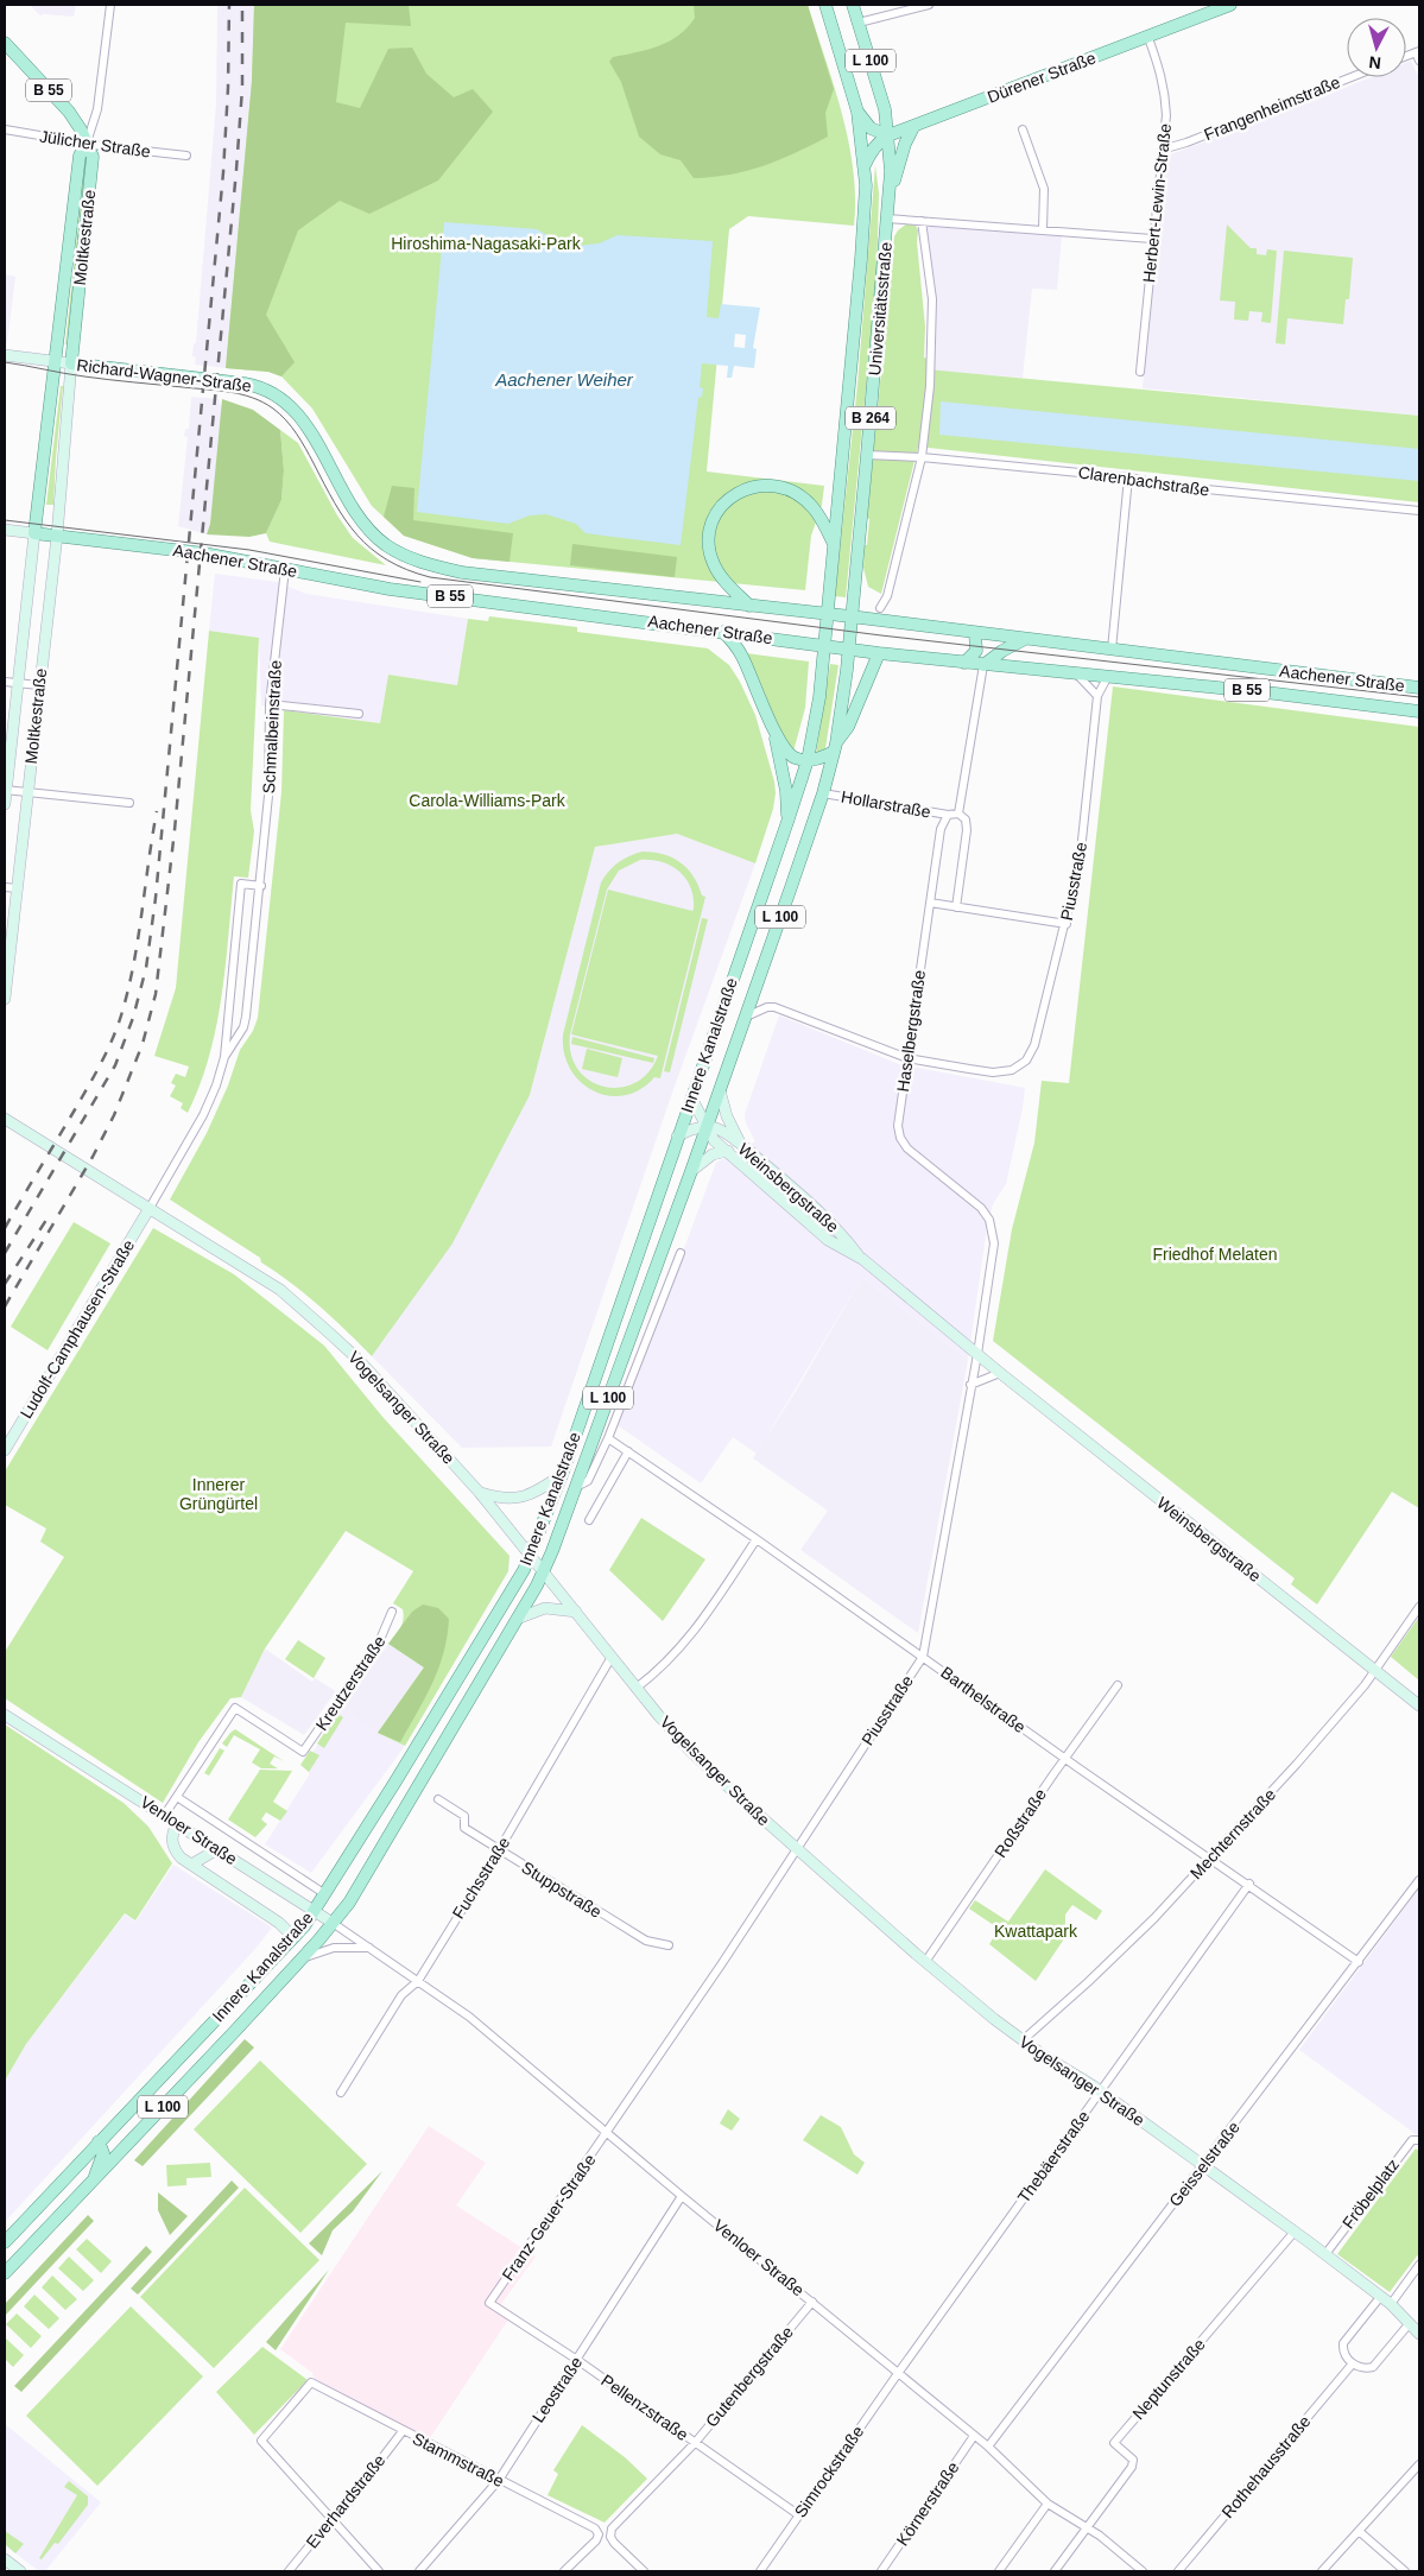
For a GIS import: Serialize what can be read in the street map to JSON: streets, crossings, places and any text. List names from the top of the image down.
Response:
{
  "streets": {
    "main road": [
      "L 100",
      "Dürener Straße",
      "B 55",
      "Moltkestraße",
      "Universitätsstraße",
      "Richard-Wagner-Straße",
      "B 264",
      "Aachener Straße",
      "Innere Kanalstraße"
    ],
    "street": [
      "Frangenheimstraße",
      "Jülicher Straße",
      "Herbert-Lewin-Straße",
      "Clarenbachstraße",
      "Schmalbeinstraße",
      "Hollarstraße",
      "Piusstraße",
      "Haselbergstraße",
      "Weinsbergstraße",
      "Ludolf-Camphausen-Straße",
      "Vogelsanger Straße",
      "Kreutzerstraße",
      "Barthelstraße",
      "Roßstraße",
      "Venloer Straße",
      "Mechternstraße",
      "Fuchsstraße",
      "Stuppstraße",
      "Thebäerstraße",
      "Geisselstraße",
      "Fröbelplatz",
      "Franz-Geuer-Straße",
      "Gutenbergstraße",
      "Neptunstraße",
      "Leostraße",
      "Pellenzstraße",
      "Stammstraße",
      "Rothehausstraße",
      "Simrockstraße",
      "Everhardstraße",
      "Körnerstraße"
    ]
  },
  "crossings": [
    ["L 100", "Aachener Straße"],
    ["L 100", "Innere Kanalstraße"],
    ["Dürener Straße", "Herbert-Lewin-Straße"],
    ["Dürener Straße", "Universitätsstraße"],
    ["Dürener Straße", "B 264"],
    ["B 55", "Jülicher Straße"],
    ["B 55", "Moltkestraße"],
    ["Frangenheimstraße", "Herbert-Lewin-Straße"],
    ["Jülicher Straße", "Moltkestraße"],
    ["Moltkestraße", "Richard-Wagner-Straße"],
    ["Moltkestraße", "Aachener Straße"],
    ["Universitätsstraße", "B 264"],
    ["Universitätsstraße", "Clarenbachstraße"],
    ["Universitätsstraße", "Aachener Straße"],
    ["Universitätsstraße", "Innere Kanalstraße"],
    ["Richard-Wagner-Straße", "Aachener Straße"],
    ["Aachener Straße", "Schmalbeinstraße"],
    ["Aachener Straße", "Piusstraße"],
    ["Aachener Straße", "Innere Kanalstraße"],
    ["Schmalbeinstraße", "Ludolf-Camphausen-Straße"],
    ["Schmalbeinstraße", "Vogelsanger Straße"],
    ["Hollarstraße", "Haselbergstraße"],
    ["Hollarstraße", "Innere Kanalstraße"],
    ["Piusstraße", "Haselbergstraße"],
    ["Piusstraße", "Weinsbergstraße"],
    ["Piusstraße", "Vogelsanger Straße"],
    ["Piusstraße", "Barthelstraße"],
    ["Piusstraße", "Venloer Straße"],
    ["Piusstraße", "Franz-Geuer-Straße"],
    ["Innere Kanalstraße", "Weinsbergstraße"],
    ["Innere Kanalstraße", "Vogelsanger Straße"],
    ["Innere Kanalstraße", "Barthelstraße"],
    ["Innere Kanalstraße", "Venloer Straße"],
    ["Weinsbergstraße", "Mechternstraße"],
    ["Ludolf-Camphausen-Straße", "Vogelsanger Straße"],
    ["Vogelsanger Straße", "Roßstraße"],
    ["Vogelsanger Straße", "Mechternstraße"],
    ["Vogelsanger Straße", "Fuchsstraße"],
    ["Vogelsanger Straße", "Thebäerstraße"],
    ["Vogelsanger Straße", "Geisselstraße"],
    ["Vogelsanger Straße", "Fröbelplatz"],
    ["Vogelsanger Straße", "Neptunstraße"],
    ["Kreutzerstraße", "Venloer Straße"],
    ["Barthelstraße", "Roßstraße"],
    ["Barthelstraße", "Mechternstraße"],
    ["Barthelstraße", "Thebäerstraße"],
    ["Barthelstraße", "Geisselstraße"],
    ["Venloer Straße", "Fuchsstraße"],
    ["Venloer Straße", "Thebäerstraße"],
    ["Venloer Straße", "Geisselstraße"],
    ["Venloer Straße", "Franz-Geuer-Straße"],
    ["Venloer Straße", "Gutenbergstraße"],
    ["Venloer Straße", "Neptunstraße"],
    ["Venloer Straße", "Leostraße"],
    ["Venloer Straße", "Simrockstraße"],
    ["Venloer Straße", "Körnerstraße"],
    ["Fuchsstraße", "Stuppstraße"],
    ["Thebäerstraße", "Simrockstraße"],
    ["Franz-Geuer-Straße", "Pellenzstraße"],
    ["Gutenbergstraße", "Pellenzstraße"],
    ["Leostraße", "Pellenzstraße"],
    ["Leostraße", "Stammstraße"],
    ["Pellenzstraße", "Simrockstraße"],
    ["Stammstraße", "Everhardstraße"]
  ],
  "water": ["Aachener Weiher"],
  "parks": [
    "Hiroshima-Nagasaki-Park",
    "Carola-Williams-Park",
    "Friedhof Melaten",
    "Innerer Grüngürtel",
    "Kwattapark"
  ],
  "north": "bottom"
}
